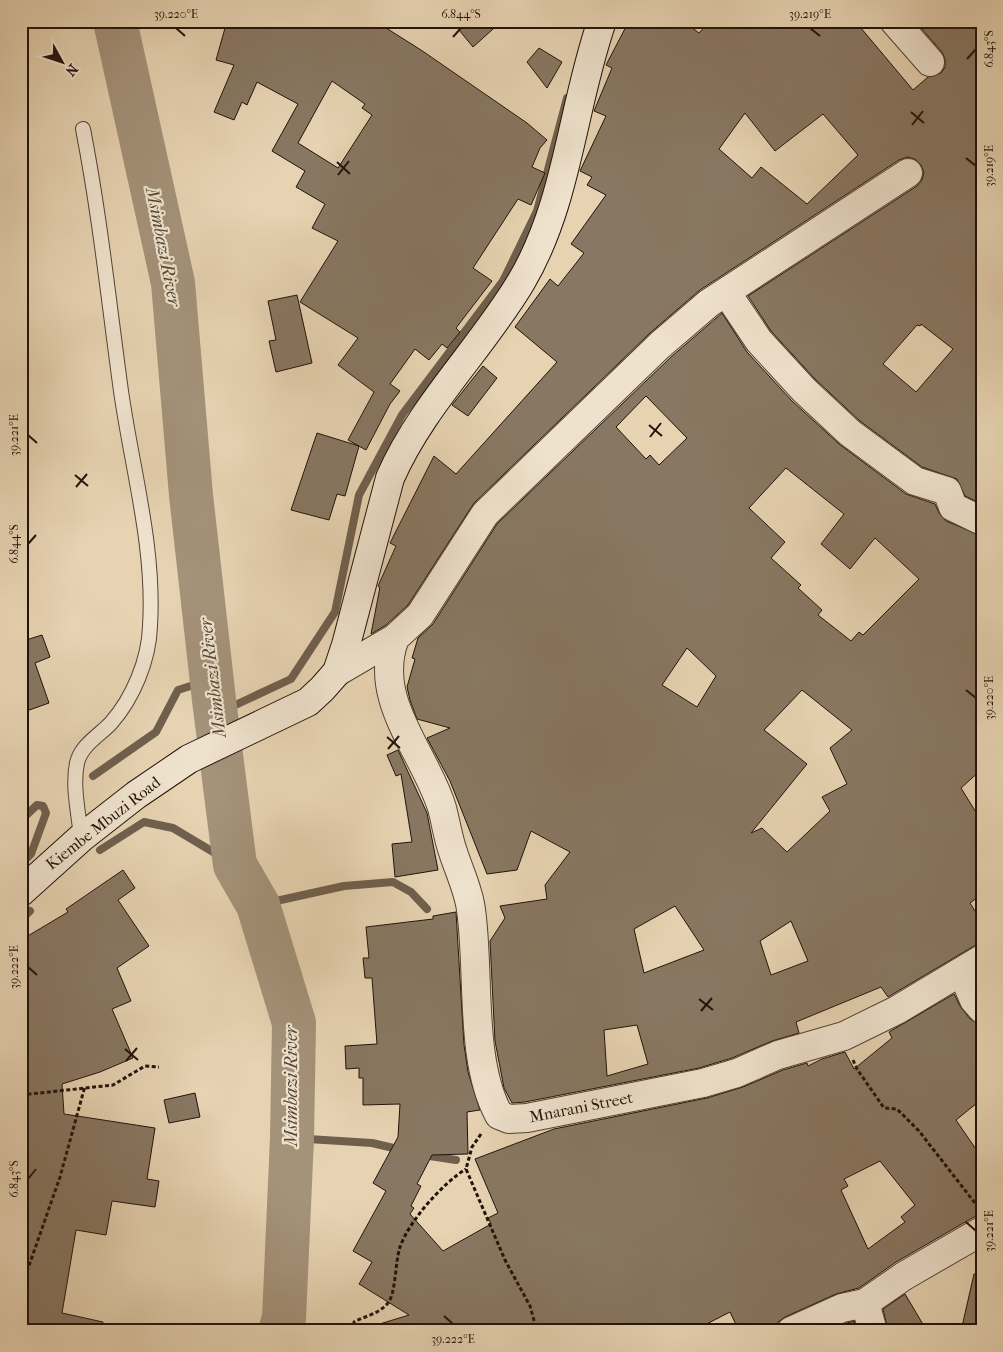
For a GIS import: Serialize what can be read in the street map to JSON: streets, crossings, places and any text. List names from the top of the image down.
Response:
{
  "streets": {
    "street": ["Kiembe Mbuzi Road", "Mnarani Street"]
  },
  "water": ["Msimbazi River"],
  "north": "bottom right",
  "coordinates": [
    "39.220°E",
    "6.844°S",
    "39.219°E",
    "6.843°S",
    "39.221°E",
    "39.222°E"
  ]
}
